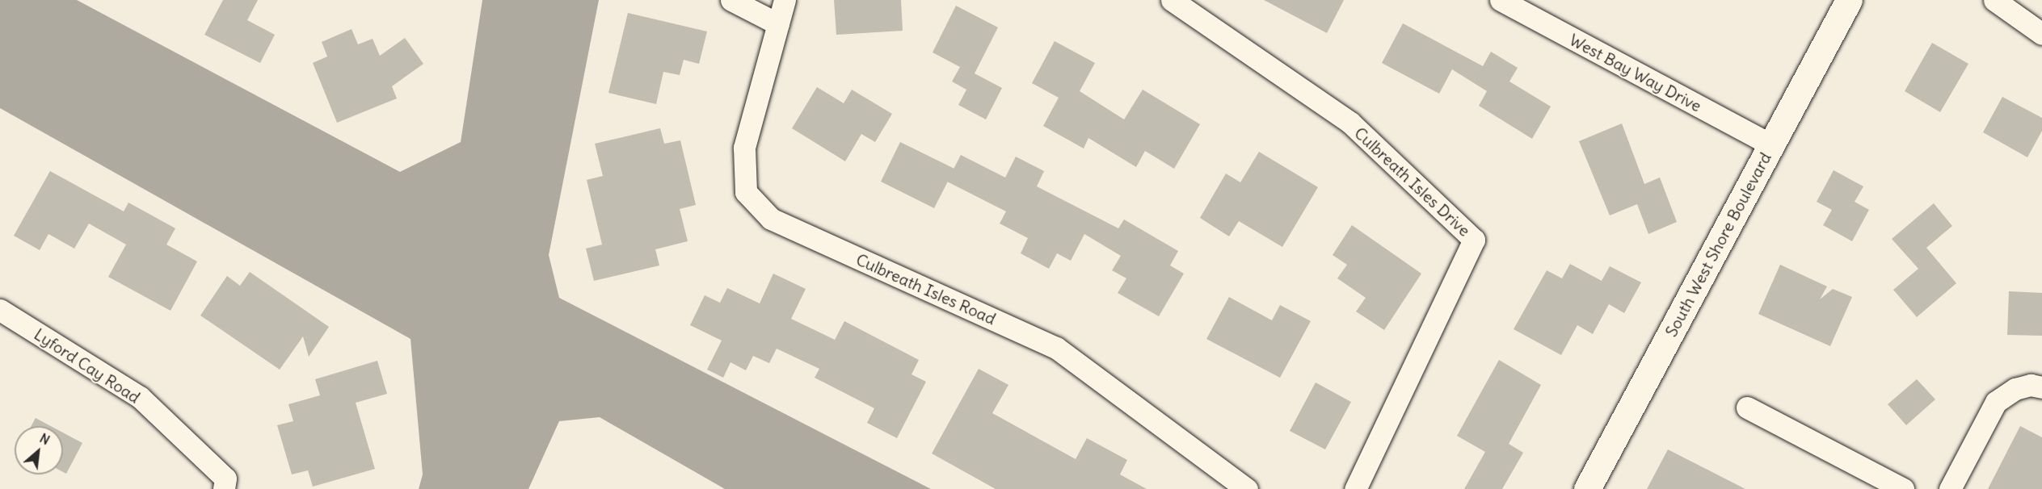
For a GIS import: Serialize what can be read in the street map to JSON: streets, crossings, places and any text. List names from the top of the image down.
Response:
{
  "streets": {
    "street": [
      "West Bay Way Drive",
      "Culbreath Isles Drive",
      "South West Shore Boulevard",
      "Culbreath Isles Road",
      "Lyford Cay Road"
    ]
  },
  "crossings": [
    ["West Bay Way Drive", "South West Shore Boulevard"]
  ],
  "north": "top right"
}
